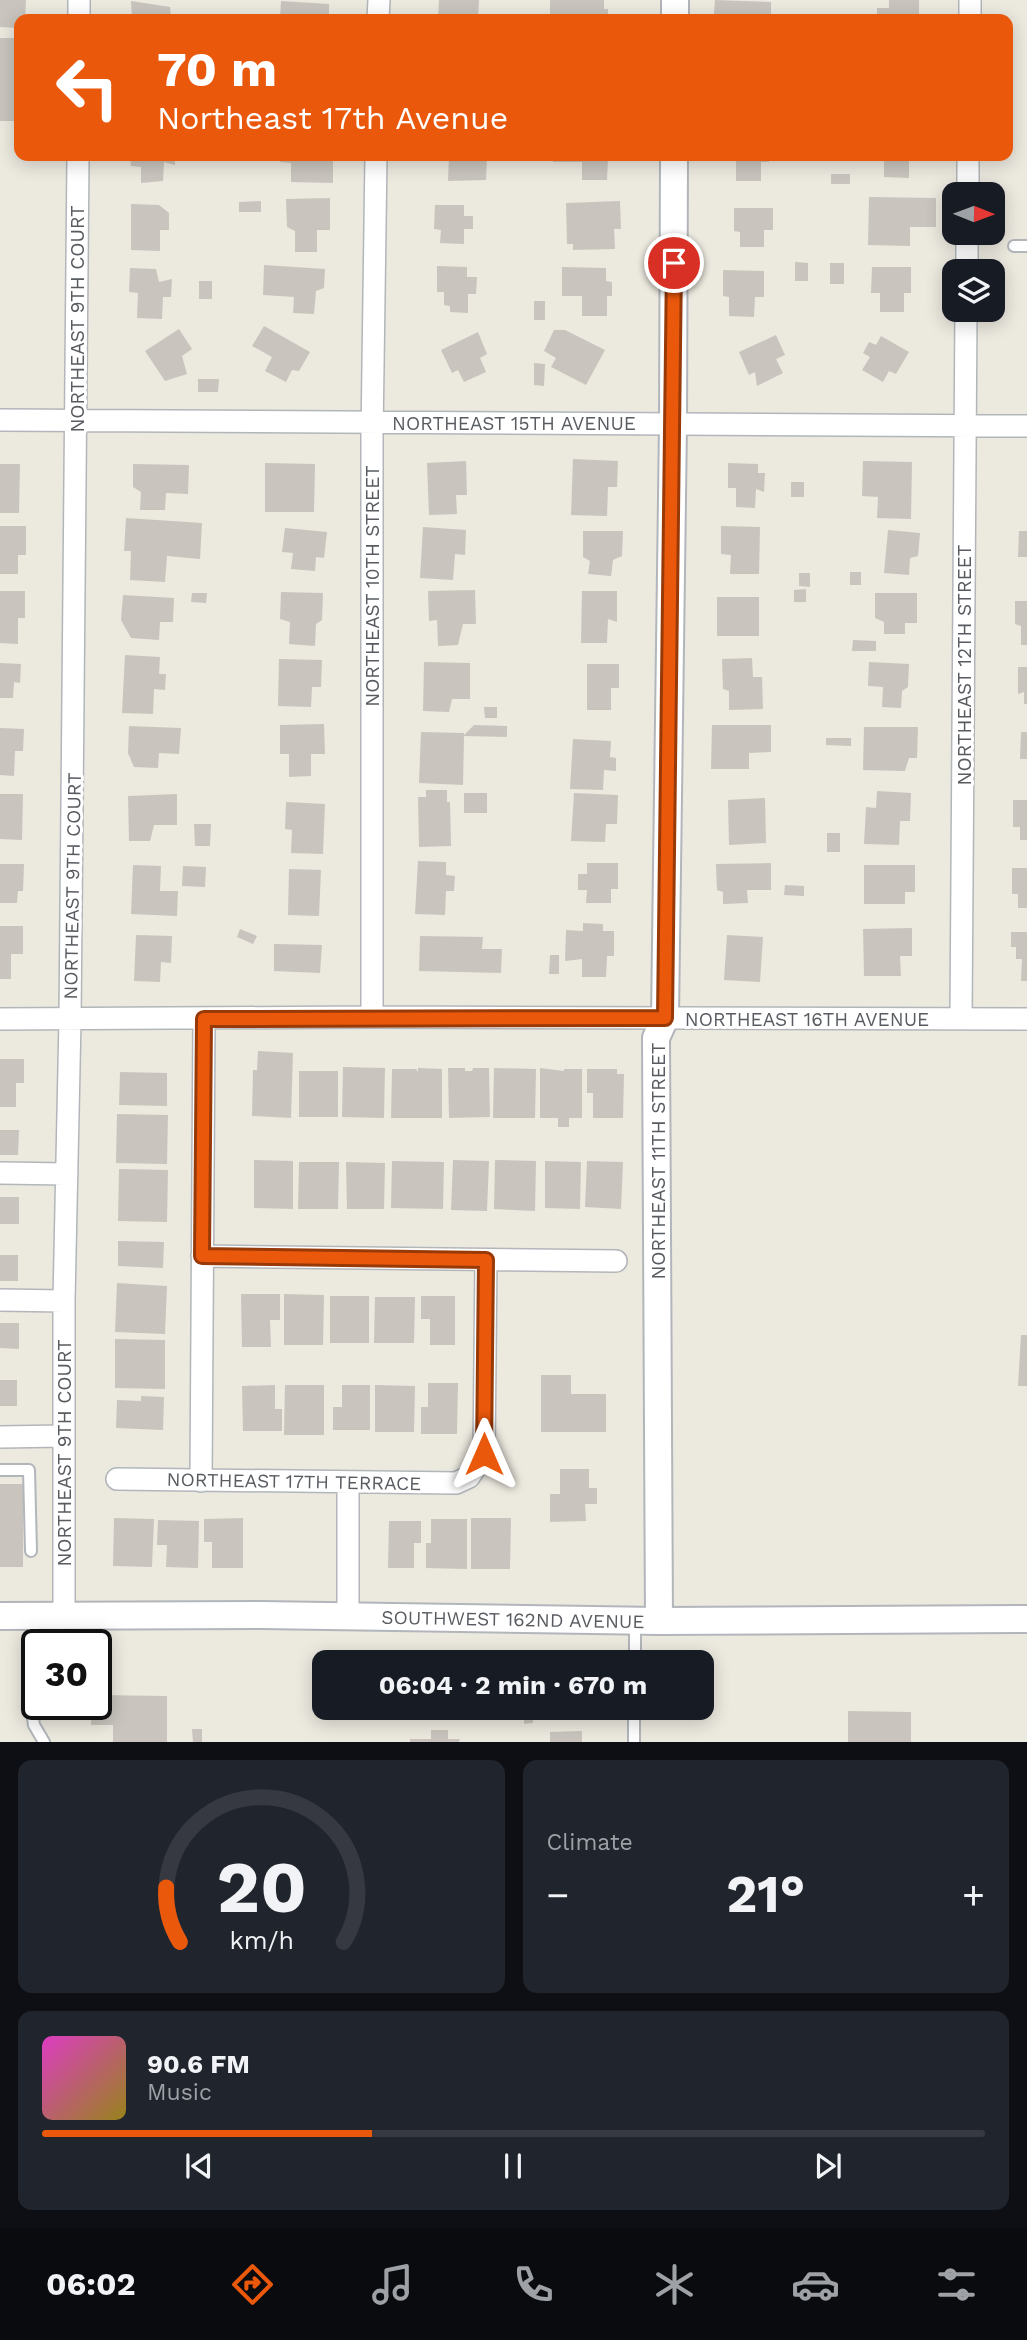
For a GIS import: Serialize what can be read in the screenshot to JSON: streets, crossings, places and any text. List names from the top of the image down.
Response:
{
  "streets": {
    "street": [
      "NORTHEAST 9TH COURT",
      "NORTHEAST 15TH AVENUE",
      "NORTHEAST 10TH STREET",
      "NORTHEAST 12TH STREET",
      "NORTHEAST 16TH AVENUE",
      "NORTHEAST 11TH STREET",
      "NORTHEAST 17TH TERRACE",
      "SOUTHWEST 162ND AVENUE"
    ]
  },
  "crossings": [
    ["NORTHEAST 9TH COURT", "NORTHEAST 15TH AVENUE"],
    ["NORTHEAST 9TH COURT", "NORTHEAST 16TH AVENUE"],
    ["NORTHEAST 9TH COURT", "SOUTHWEST 162ND AVENUE"],
    ["NORTHEAST 15TH AVENUE", "NORTHEAST 10TH STREET"],
    ["NORTHEAST 15TH AVENUE", "NORTHEAST 12TH STREET"],
    ["NORTHEAST 15TH AVENUE", "NORTHEAST 11TH STREET"],
    ["NORTHEAST 10TH STREET", "NORTHEAST 16TH AVENUE"],
    ["NORTHEAST 12TH STREET", "NORTHEAST 16TH AVENUE"],
    ["NORTHEAST 16TH AVENUE", "NORTHEAST 11TH STREET"],
    ["NORTHEAST 11TH STREET", "SOUTHWEST 162ND AVENUE"]
  ],
  "north": "right",
  "page": {
    "turn": ["70 m", "Northeast 17th Avenue"],
    "limit": "30",
    "trip": "06:04 · 2 min · 670 m",
    "tile": "Climate",
    "heat": ["−", "21°", "+"],
    "song": ["90.6 FM", "Music"],
    "tabs": "06:02",
    "gauge": ["20", "km/h"]
  }
}
